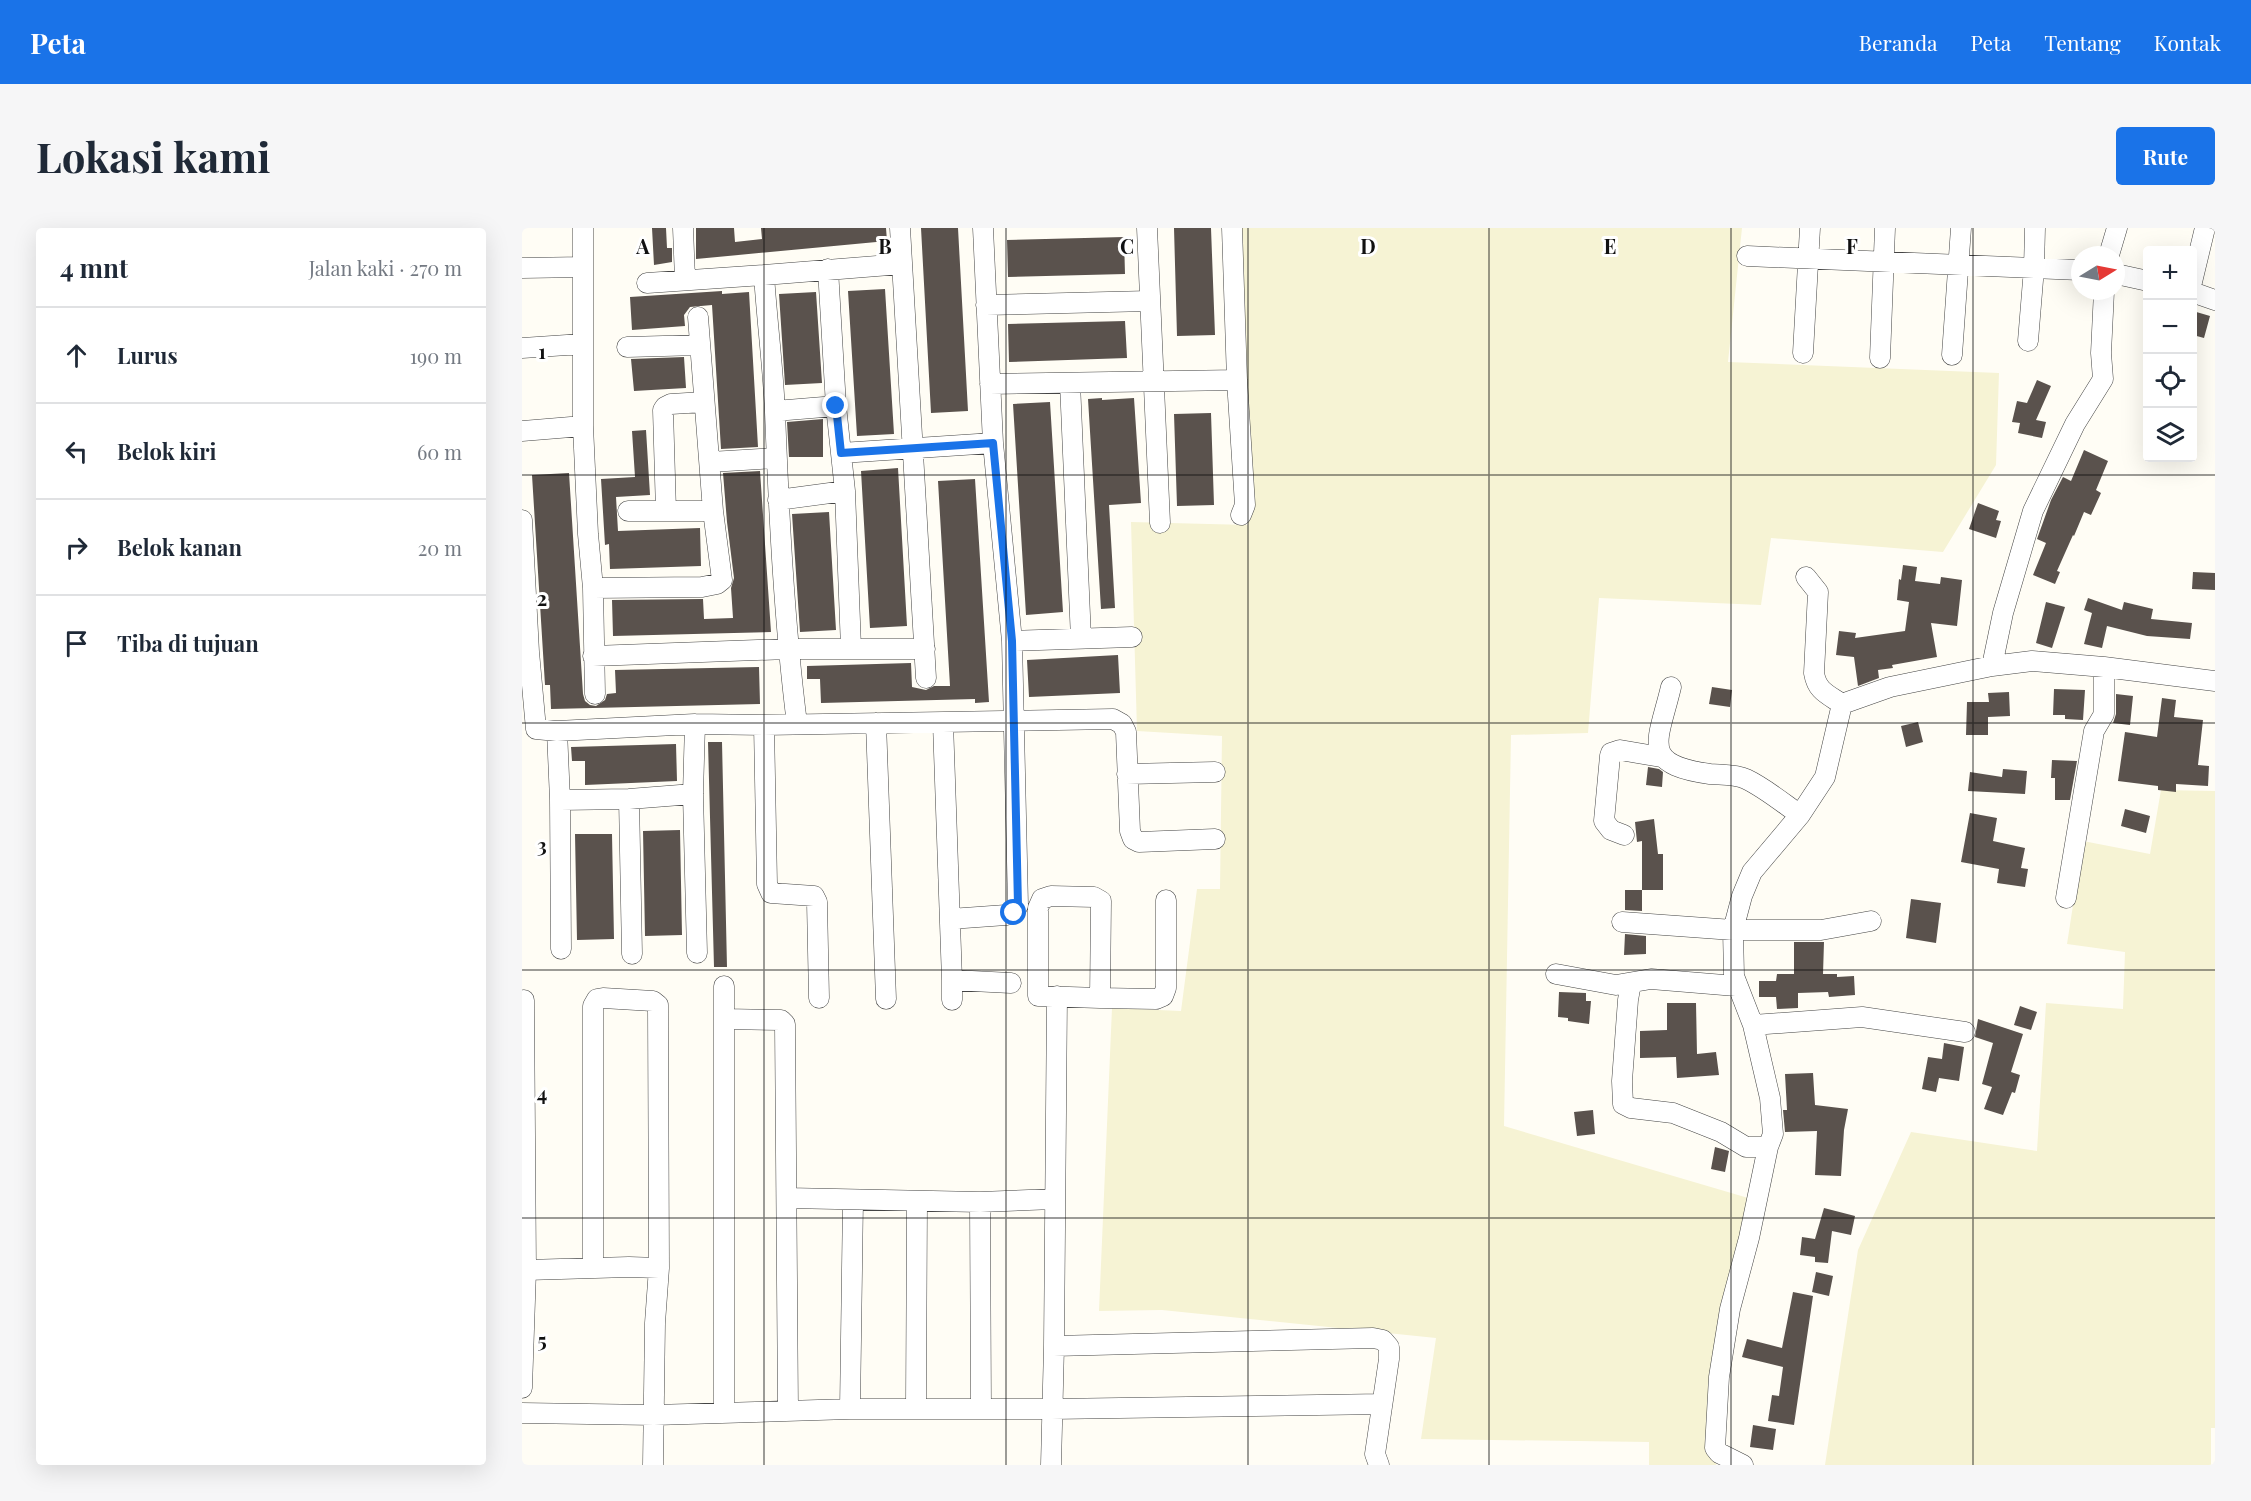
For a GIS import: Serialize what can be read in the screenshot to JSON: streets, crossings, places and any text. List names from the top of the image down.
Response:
{
  "north": "right",
  "page": {
    "header": "Peta",
    "nav": [
      "Beranda",
      "Peta",
      "Tentang",
      "Kontak"
    ],
    "buttons": "Rute",
    "title": "Lokasi kami",
    "heading": ["4 mnt", "Jalan kaki · 270 m"],
    "map_buttons": ["+", "−"],
    "list": [
      ["Lurus", "190 m"],
      ["Belok kiri", "60 m"],
      ["Belok kanan", "20 m"],
      "Tiba di tujuan"
    ]
  },
  "grid": {
    "columns": [
      "A",
      "B",
      "C",
      "D",
      "E",
      "F"
    ],
    "rows": [
      "1",
      "2",
      "3",
      "4",
      "5"
    ]
  }
}
